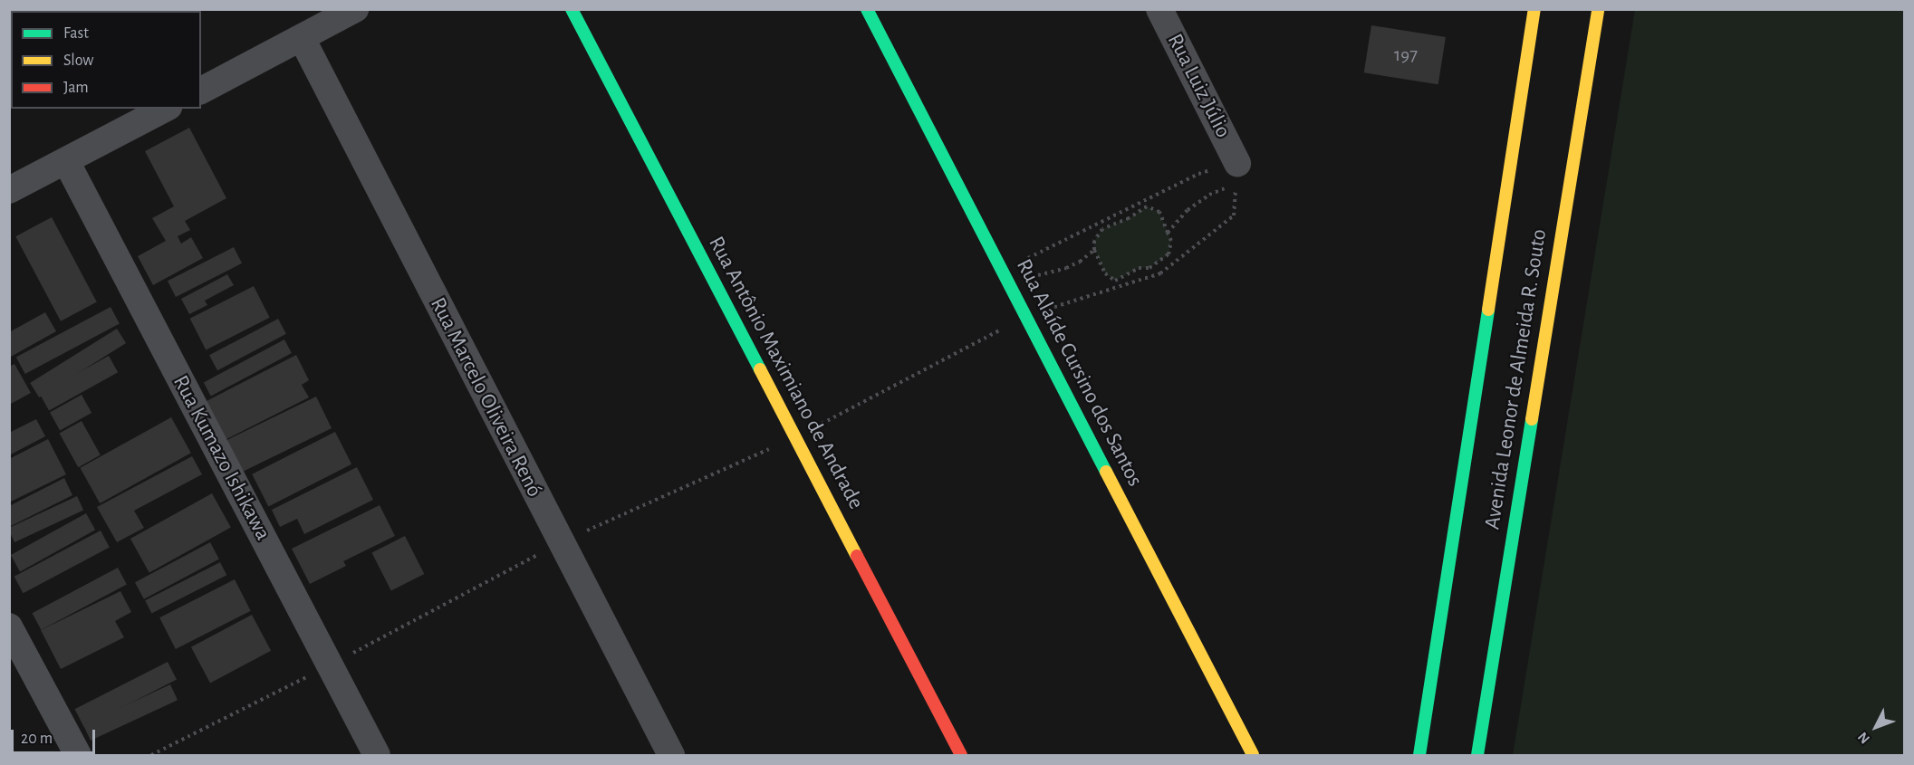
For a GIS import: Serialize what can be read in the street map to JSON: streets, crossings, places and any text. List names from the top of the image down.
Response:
{
  "streets": {
    "street": [
      "Rua Luiz Júlio",
      "Rua Antônio Maximiano de Andrade",
      "Rua Alaíde Cursino dos Santos",
      "Avenida Leonor de Almeida R. Souto",
      "Rua Marcelo Oliveira Renó",
      "Rua Kumazo Ishikawa"
    ]
  },
  "house_numbers": ["197"],
  "legend": ["Fast", "Slow", "Jam"],
  "scale_bar": "20 m",
  "north": "bottom left"
}
